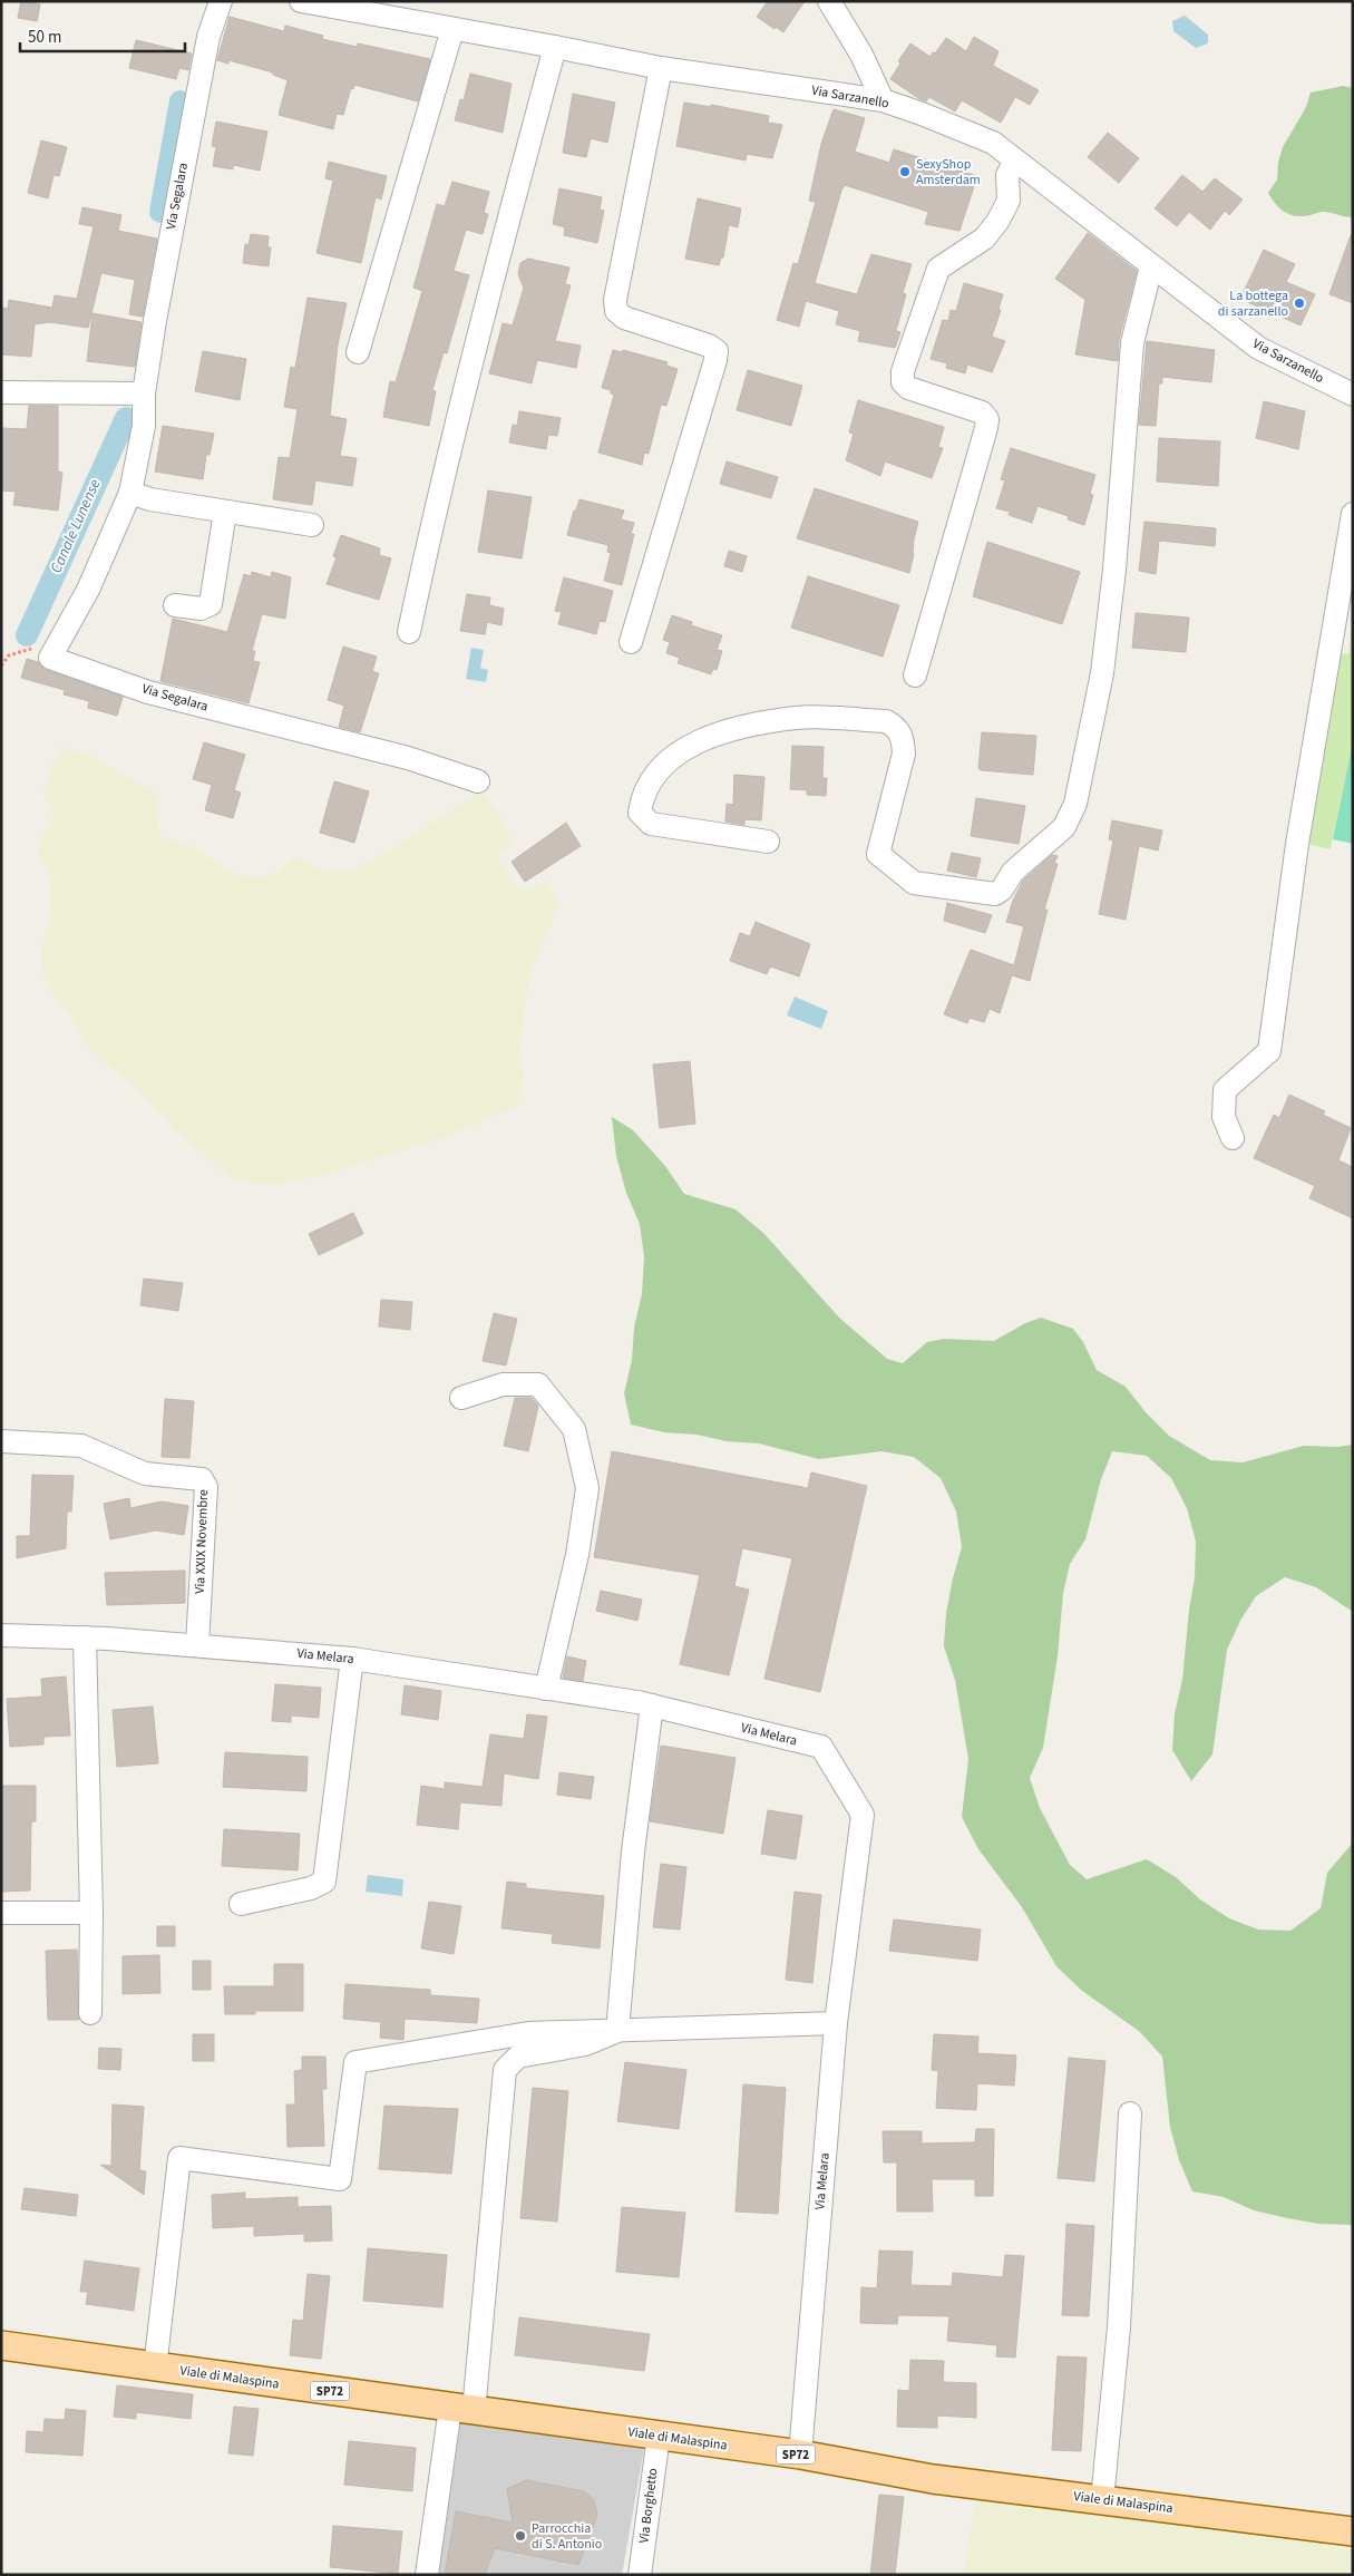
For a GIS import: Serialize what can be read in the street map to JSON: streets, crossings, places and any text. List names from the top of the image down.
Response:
{
  "streets": {
    "main road": ["Viale di Malaspina", "SP72"],
    "street": [
      "Via Sarzanello",
      "Via Segalara",
      "Via XXIX Novembre",
      "Via Melara",
      "Via Borghetto"
    ]
  },
  "crossings": [
    ["Via XXIX Novembre", "Via Melara"],
    ["Via Melara", "Viale di Malaspina"],
    ["Viale di Malaspina", "Via Borghetto"]
  ],
  "water": ["Canale Lunense"],
  "places": ["SexyShop Amsterdam", "La bottega di sarzanello", "Parrocchia di S. Antonio"],
  "scale_bar": "50 m"
}
